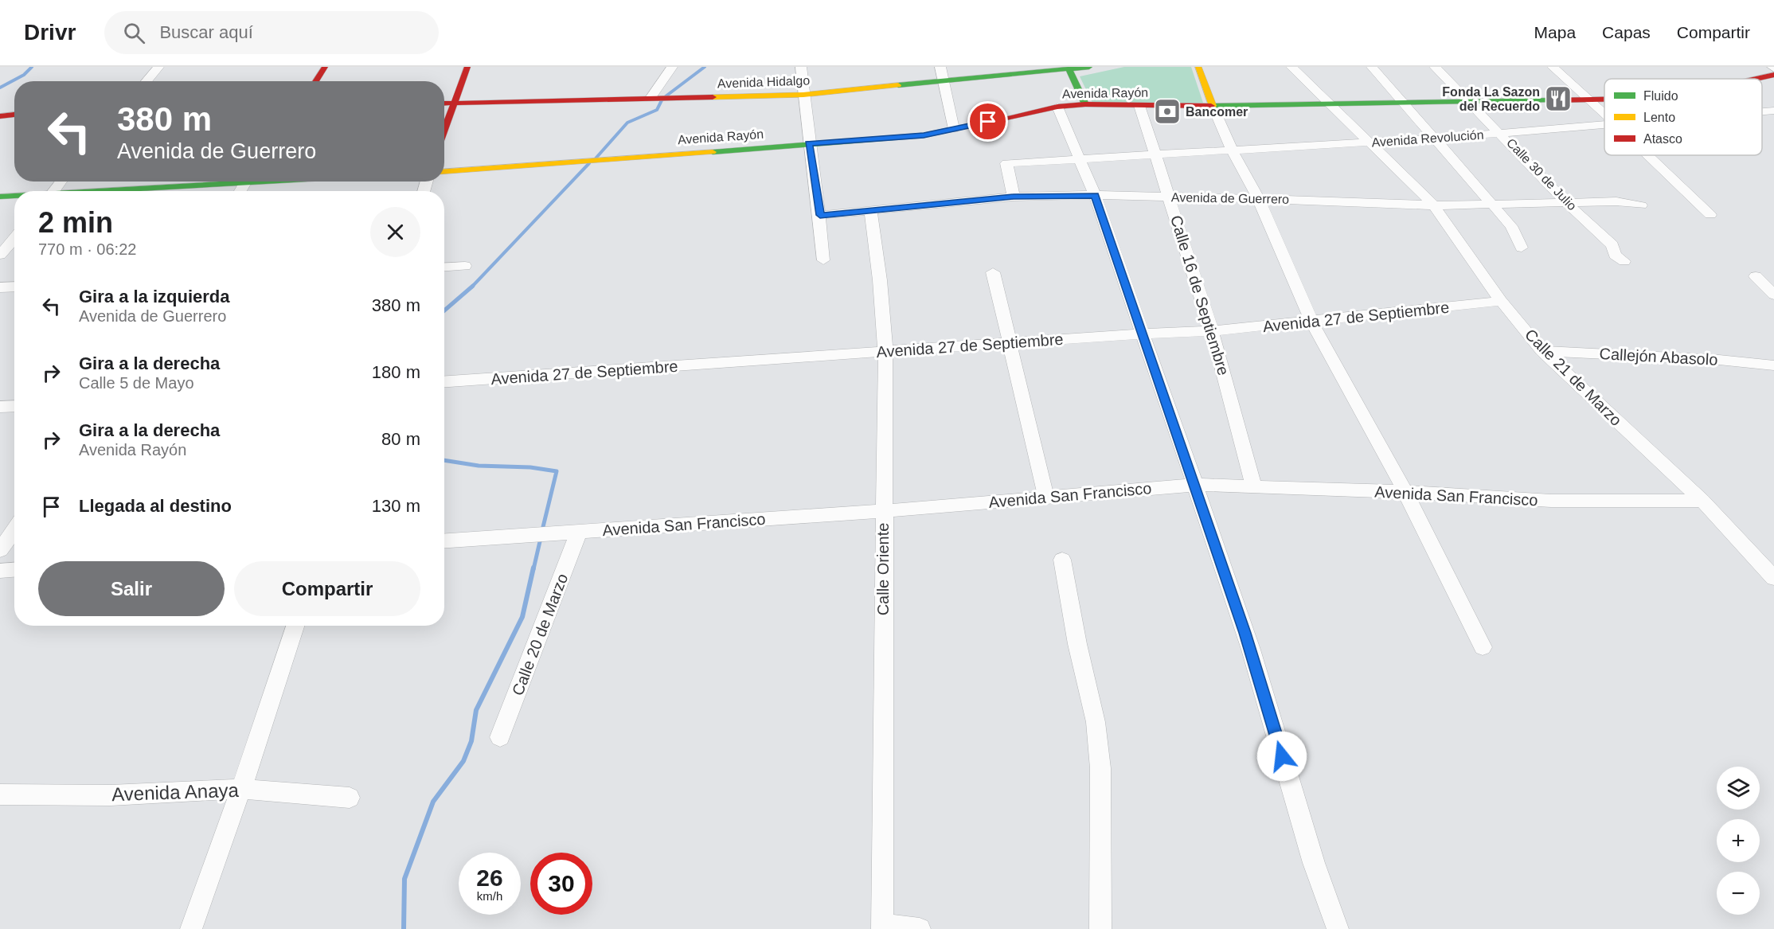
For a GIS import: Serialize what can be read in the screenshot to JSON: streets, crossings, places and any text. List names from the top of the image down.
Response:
{
  "streets": {
    "main road": ["Avenida Hidalgo", "Avenida Rayón"],
    "street": [
      "Avenida Revolución",
      "Calle 30 de Julio",
      "Avenida de Guerrero",
      "Calle 16 de Septiembre",
      "Avenida 27 de Septiembre",
      "Callejón Abasolo",
      "Calle 21 de Marzo",
      "Avenida San Francisco",
      "Calle Oriente",
      "Calle 20 de Marzo",
      "Avenida Anaya"
    ]
  },
  "crossings": [
    ["Avenida Rayón", "Calle 30 de Julio"],
    ["Avenida Rayón", "Calle 16 de Septiembre"],
    ["Avenida Rayón", "Calle 21 de Marzo"],
    ["Avenida Revolución", "Calle 30 de Julio"],
    ["Avenida Revolución", "Avenida de Guerrero"],
    ["Avenida Revolución", "Calle 16 de Septiembre"],
    ["Avenida Revolución", "Calle 21 de Marzo"],
    ["Calle 30 de Julio", "Avenida de Guerrero"],
    ["Avenida de Guerrero", "Calle 16 de Septiembre"],
    ["Avenida de Guerrero", "Calle 21 de Marzo"],
    ["Avenida de Guerrero", "Calle Oriente"],
    ["Calle 16 de Septiembre", "Avenida 27 de Septiembre"],
    ["Calle 16 de Septiembre", "Avenida San Francisco"],
    ["Avenida 27 de Septiembre", "Calle 21 de Marzo"],
    ["Avenida 27 de Septiembre", "Calle Oriente"],
    ["Callejón Abasolo", "Calle 21 de Marzo"],
    ["Calle 21 de Marzo", "Avenida San Francisco"],
    ["Avenida San Francisco", "Calle Oriente"],
    ["Avenida San Francisco", "Calle 20 de Marzo"]
  ],
  "places": {
    "restaurant": ["Fonda La Sazon del Recuerdo"],
    "bank": ["Bancomer"]
  },
  "legend": ["Fluido", "Lento", "Atasco"],
  "page": {
    "header": "Drivr",
    "search": "Buscar aquí",
    "nav": ["Mapa", "Capas", "Compartir"],
    "turn": ["380 m", "Avenida de Guerrero"],
    "heading": ["2 min", "770 m · 06:22"],
    "list": [
      {
        "name": "Gira a la izquierda",
        "note": "Avenida de Guerrero",
        "value": "380 m"
      },
      {
        "name": "Gira a la derecha",
        "note": "Calle 5 de Mayo",
        "value": "180 m"
      },
      {
        "name": "Gira a la derecha",
        "note": "Avenida Rayón",
        "value": "80 m"
      },
      {
        "name": "Llegada al destino",
        "value": "130 m"
      }
    ],
    "buttons": ["Salir", "Compartir"],
    "map_buttons": ["+", "−"],
    "speed": "26 km/h",
    "limit": "30"
  }
}
